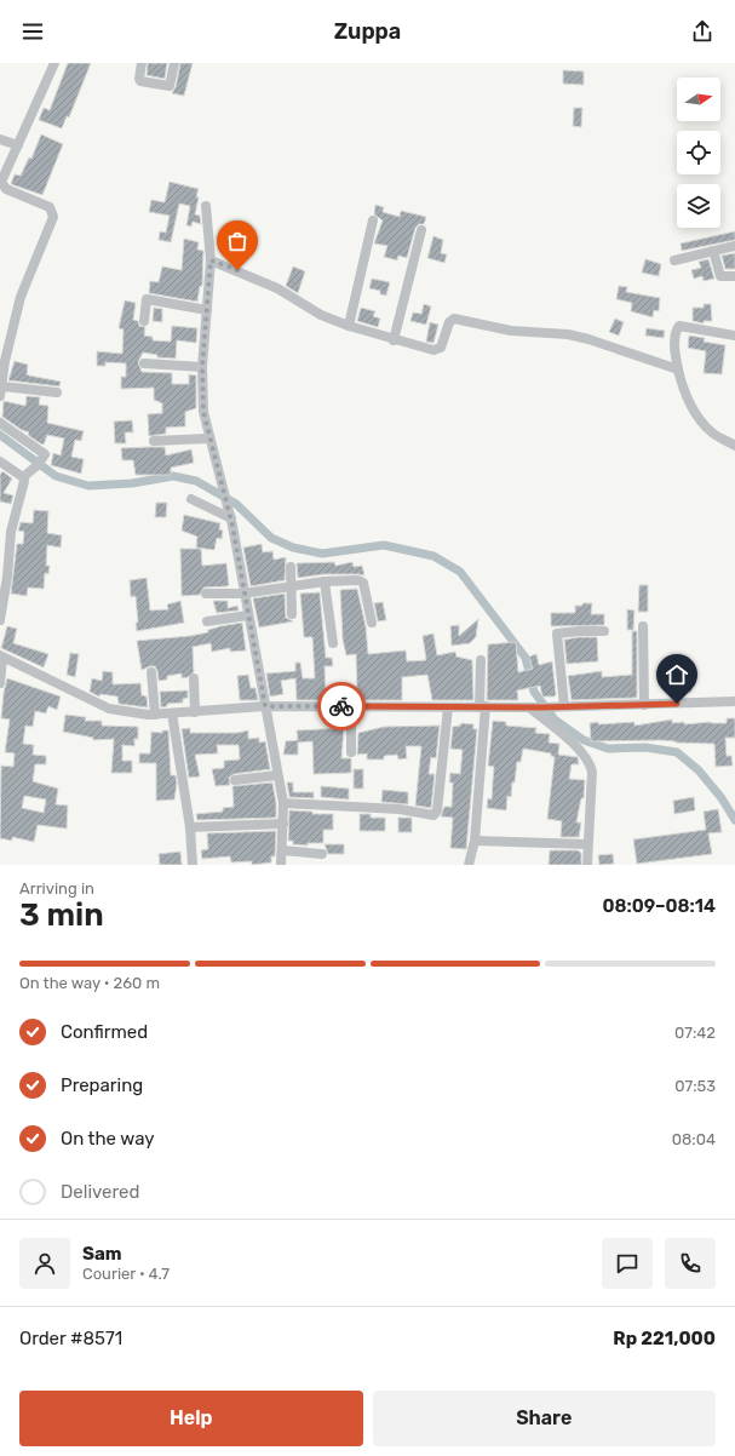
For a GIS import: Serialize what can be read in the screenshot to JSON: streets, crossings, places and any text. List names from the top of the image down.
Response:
{
  "north": "right",
  "page": {
    "header": "Zuppa",
    "heading": ["3 min", "Arriving in", "08:09–08:14"],
    "panel": [
      "Sam",
      "Courier · 4.7",
      "Order #8571",
      "Rp 221,000"
    ],
    "bar": "On the way · 260 m",
    "list": [
      ["Confirmed", "07:42"],
      ["Preparing", "07:53"],
      ["On the way", "08:04"],
      "Delivered"
    ],
    "buttons": ["Help", "Share"]
  }
}
